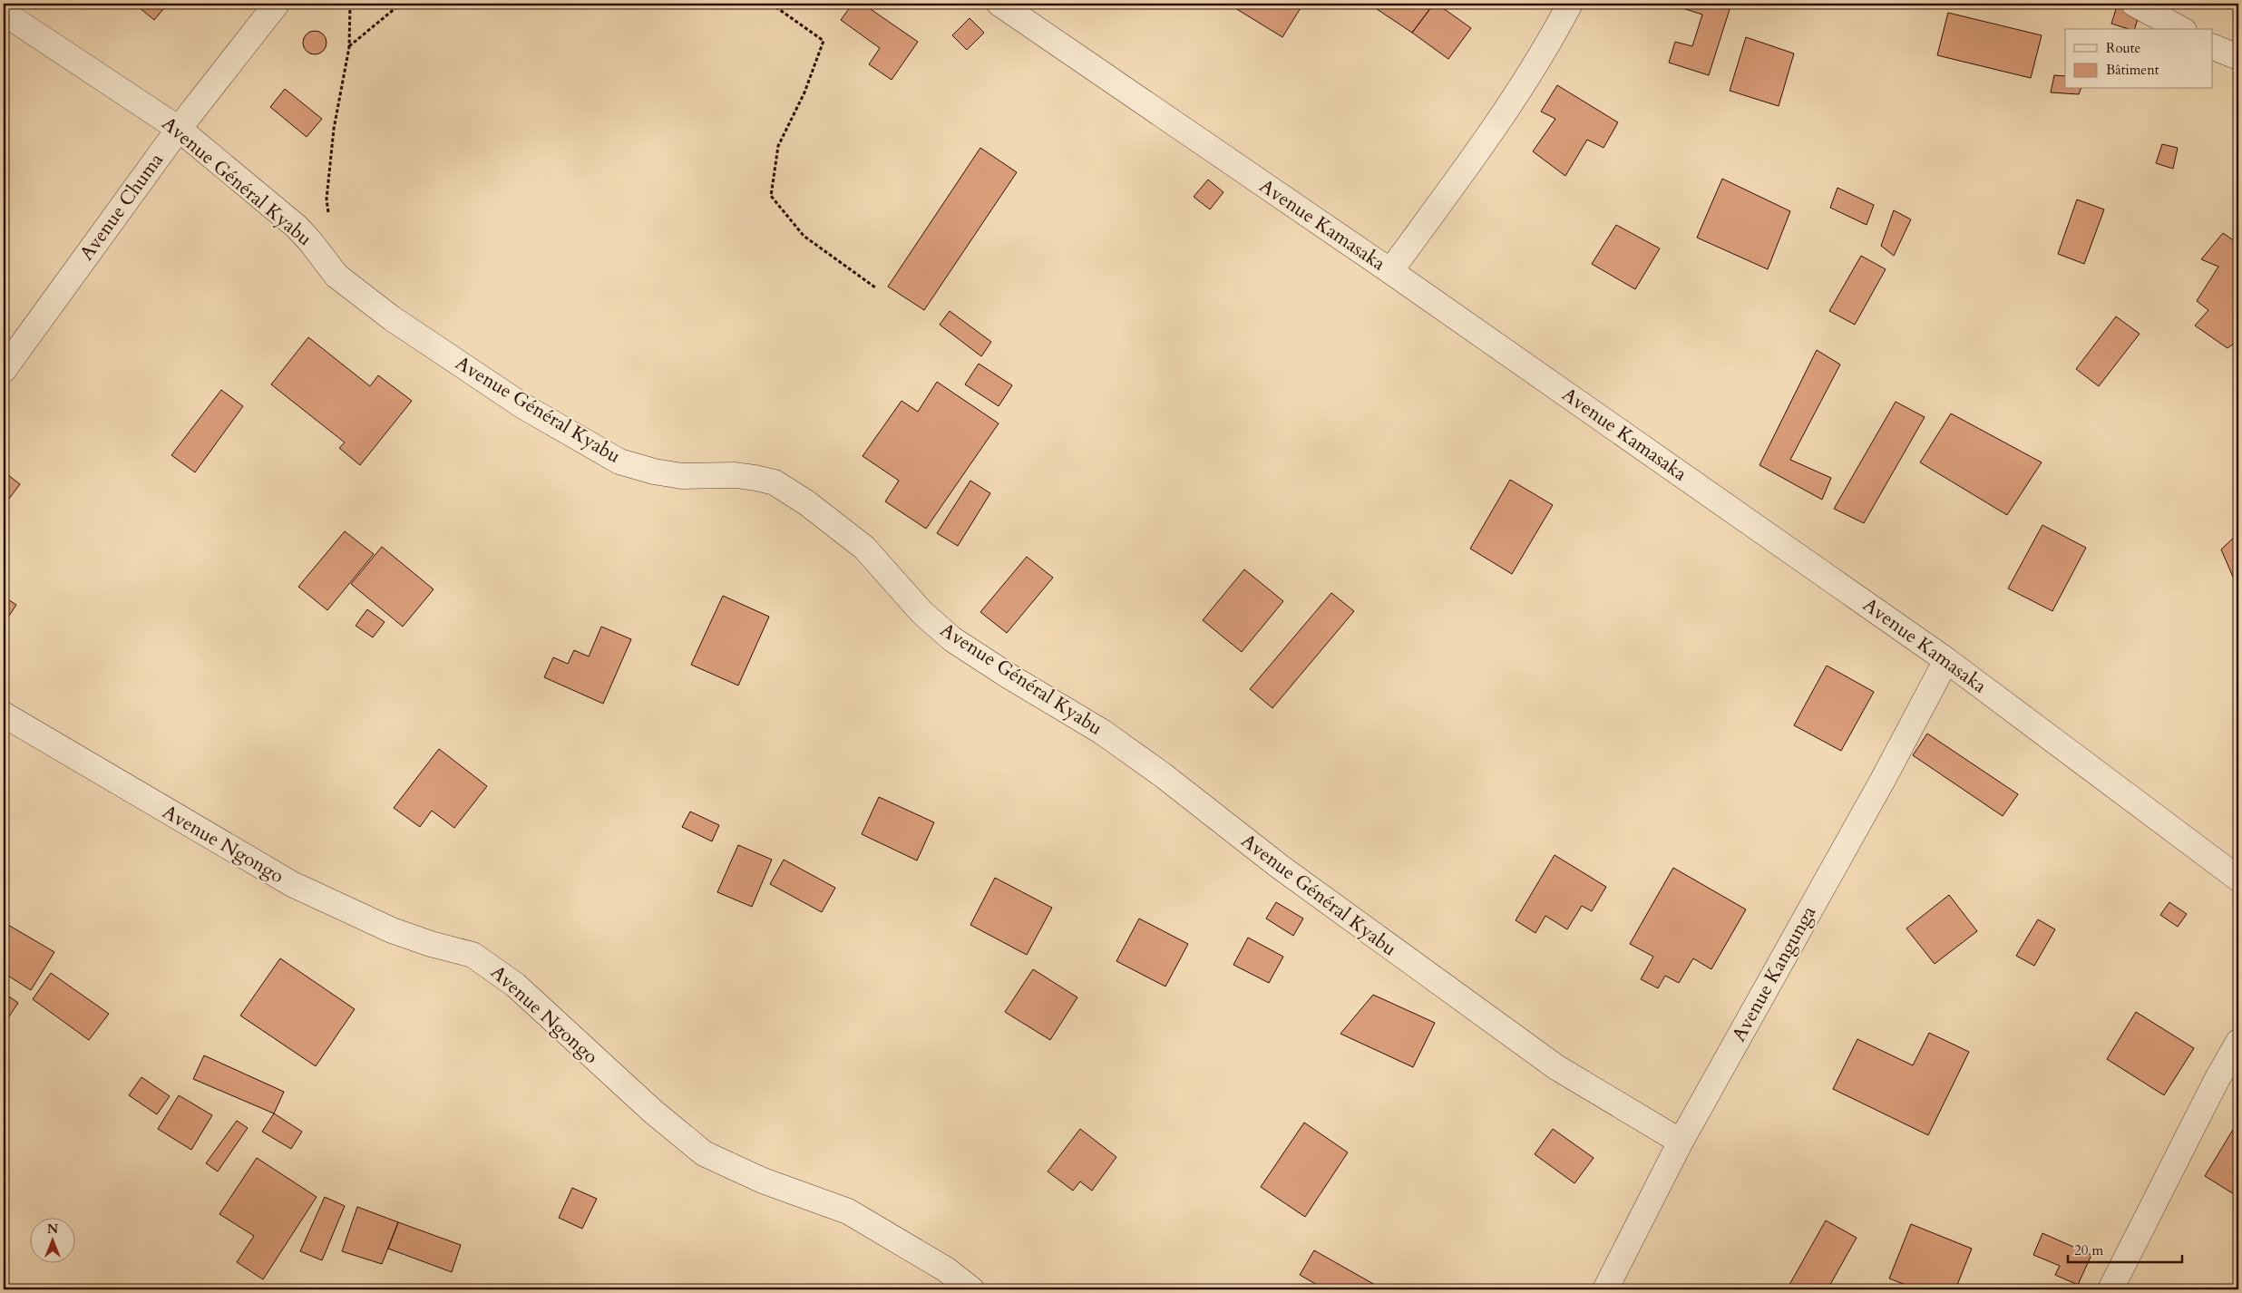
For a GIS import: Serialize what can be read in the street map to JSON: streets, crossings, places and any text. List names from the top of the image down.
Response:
{
  "streets": {
    "street": [
      "Avenue Général Kyabu",
      "Avenue Chuma",
      "Avenue Kamasaka",
      "Avenue Ngongo",
      "Avenue Kangunga"
    ]
  },
  "crossings": [
    ["Avenue Général Kyabu", "Avenue Chuma"],
    ["Avenue Général Kyabu", "Avenue Kangunga"],
    ["Avenue Kamasaka", "Avenue Kangunga"]
  ],
  "legend": ["Route", "Bâtiment"],
  "scale_bar": "20 m",
  "north": "top"
}
